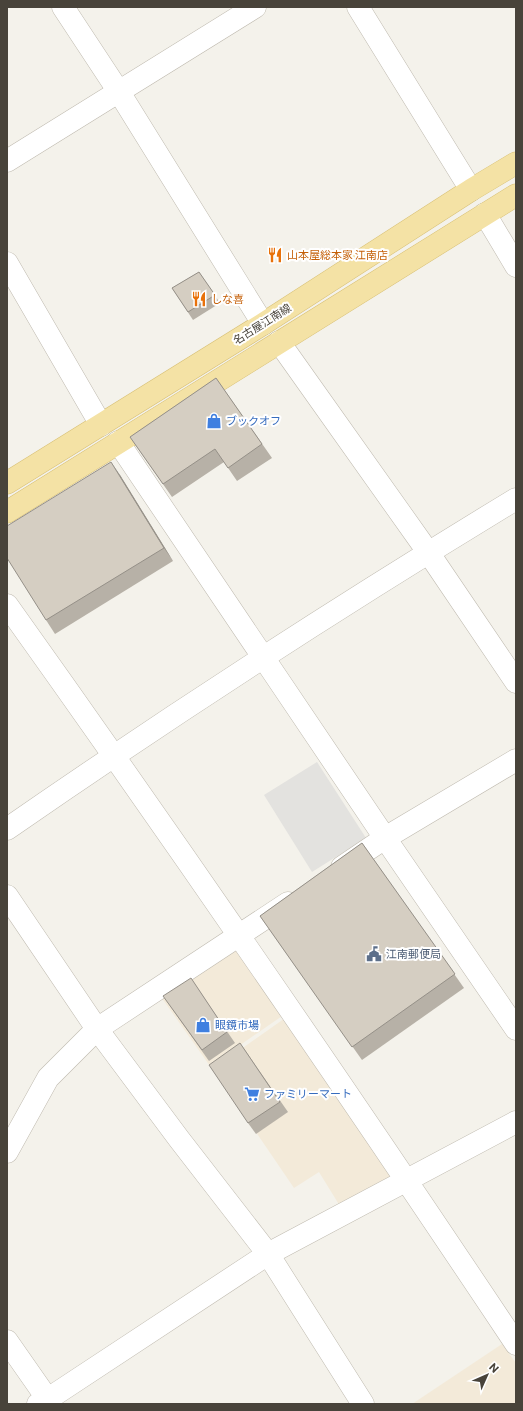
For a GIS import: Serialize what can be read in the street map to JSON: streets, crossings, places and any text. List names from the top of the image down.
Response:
{
  "streets": {
    "main road": ["名古屋江南線"]
  },
  "places": {
    "restaurant": ["山本屋総本家 江南店", "しな喜"],
    "shop": ["ブックオフ", "眼鏡市場"],
    "public building": ["江南郵便局"],
    "supermarket": ["ファミリーマート"]
  },
  "north": "top right"
}
